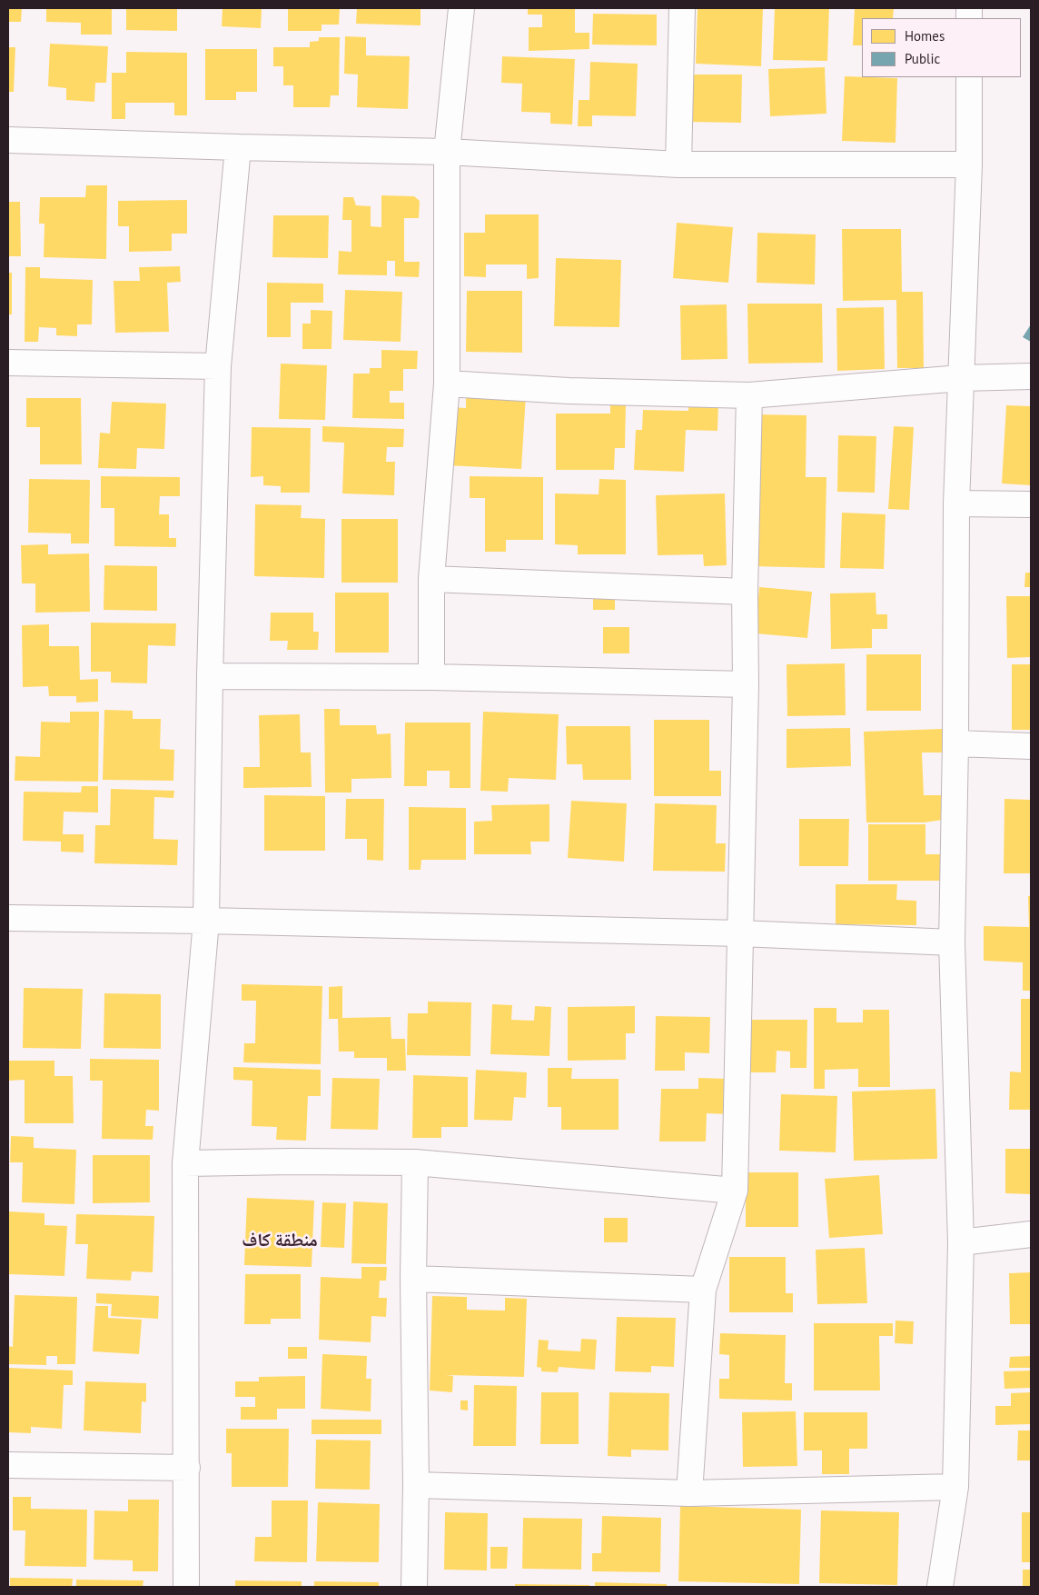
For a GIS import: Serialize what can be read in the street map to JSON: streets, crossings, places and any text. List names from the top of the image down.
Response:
{
  "districts": ["منطقة كاف"],
  "legend": ["Homes", "Public"]
}
